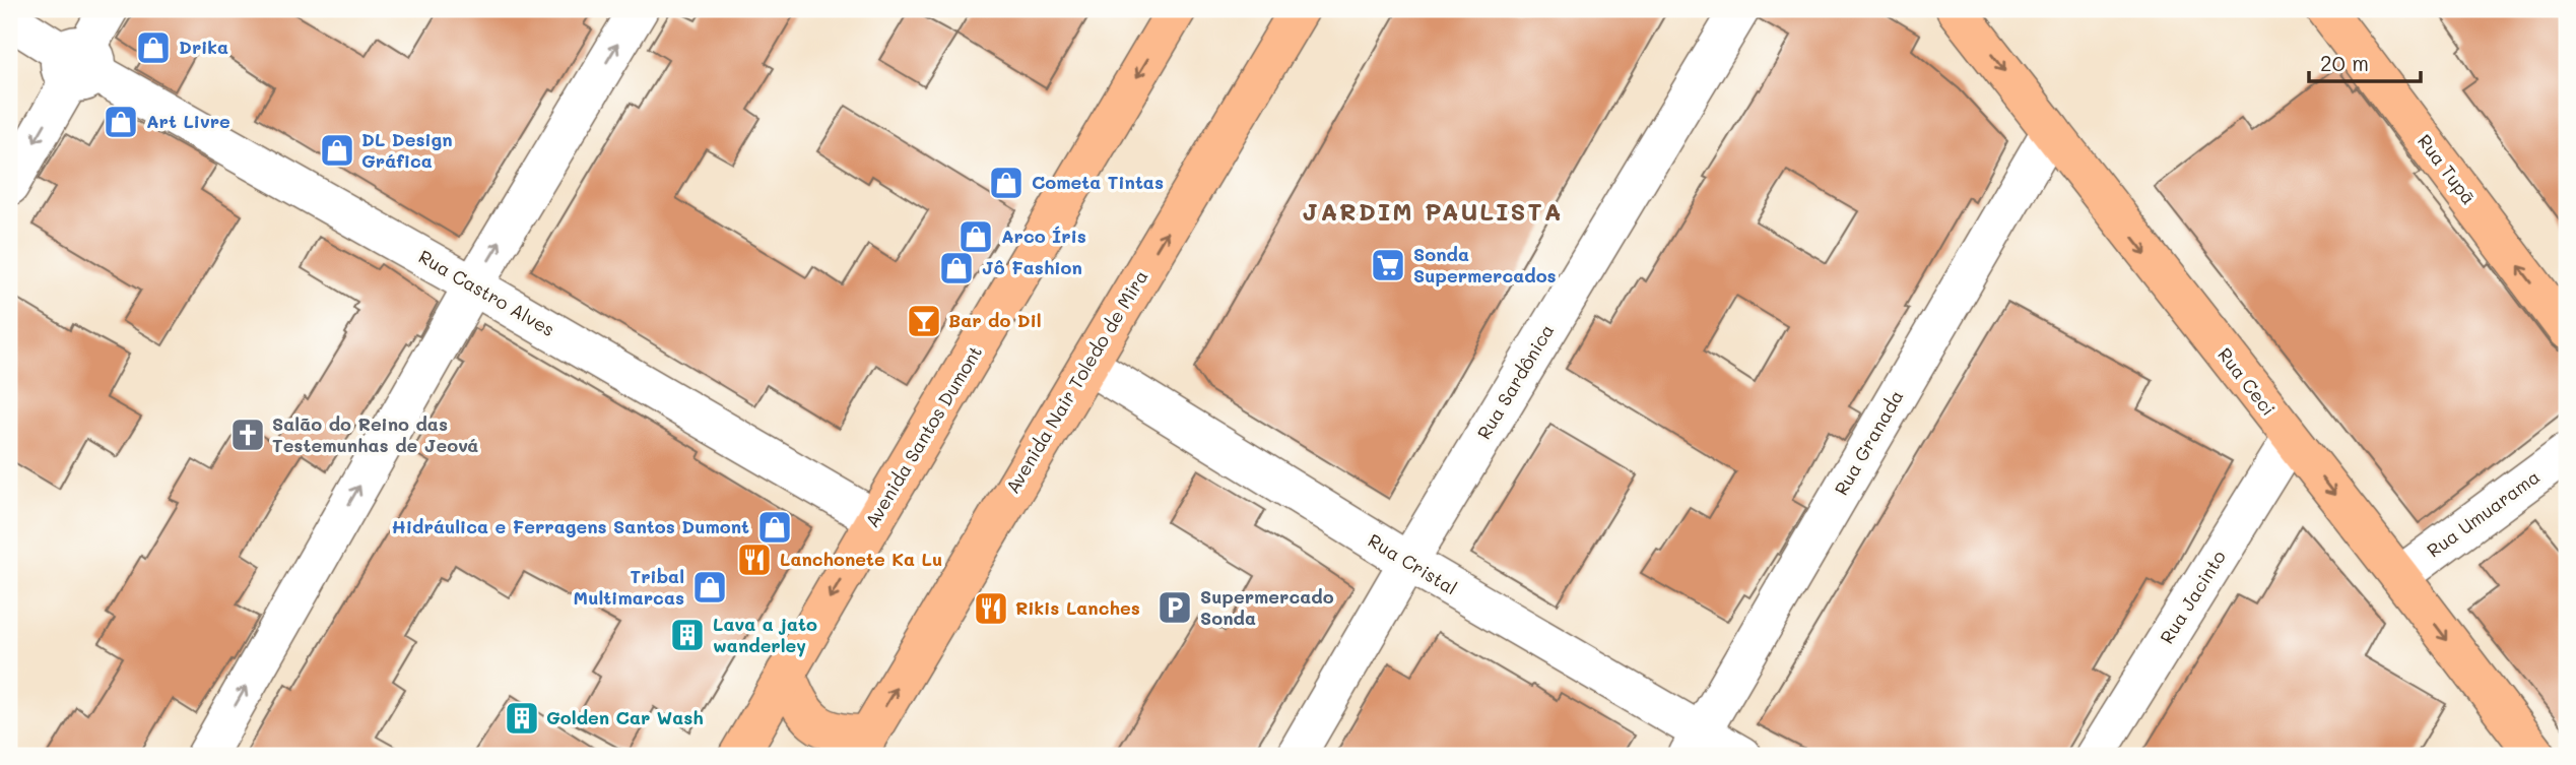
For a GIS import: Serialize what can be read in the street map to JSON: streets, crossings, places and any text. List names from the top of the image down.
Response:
{
  "streets": {
    "main road": [
      "Rua Tupã",
      "Avenida Nair Toledo de Mira",
      "Rua Ceci",
      "Avenida Santos Dumont"
    ],
    "street": [
      "Rua Castro Alves",
      "Rua Sardônica",
      "Rua Granada",
      "Rua Umuarama",
      "Rua Cristal",
      "Rua Jacinto"
    ]
  },
  "crossings": [
    ["Rua Castro Alves", "Avenida Santos Dumont"],
    ["Avenida Nair Toledo de Mira", "Rua Cristal"],
    ["Rua Sardônica", "Rua Cristal"],
    ["Rua Ceci", "Rua Granada"],
    ["Rua Ceci", "Rua Umuarama"],
    ["Rua Ceci", "Rua Jacinto"],
    ["Rua Granada", "Rua Cristal"]
  ],
  "one_way": [
    "Rua Tupã",
    "Avenida Nair Toledo de Mira",
    "Rua Ceci",
    "Avenida Santos Dumont"
  ],
  "districts": ["JARDIM PAULISTA"],
  "places": {
    "shop": [
      "Drika",
      "Art Livre",
      "DL Design Gráfica",
      "Cometa Tintas",
      "Arco Íris",
      "Jô Fashion",
      "Hidráulica e Ferragens Santos Dumont",
      "Tribal Multimarcas"
    ],
    "supermarket": ["Sonda Supermercados"],
    "bar": ["Bar do Dil"],
    "church": ["Salão do Reino das Testemunhas de Jeová"],
    "restaurant": ["Lanchonete Ka Lu", "Rikis Lanches"],
    "parking": ["Supermercado Sonda"],
    "building": ["Lava a jato wanderley", "Golden Car Wash"]
  },
  "scale_bar": "20 m"
}
